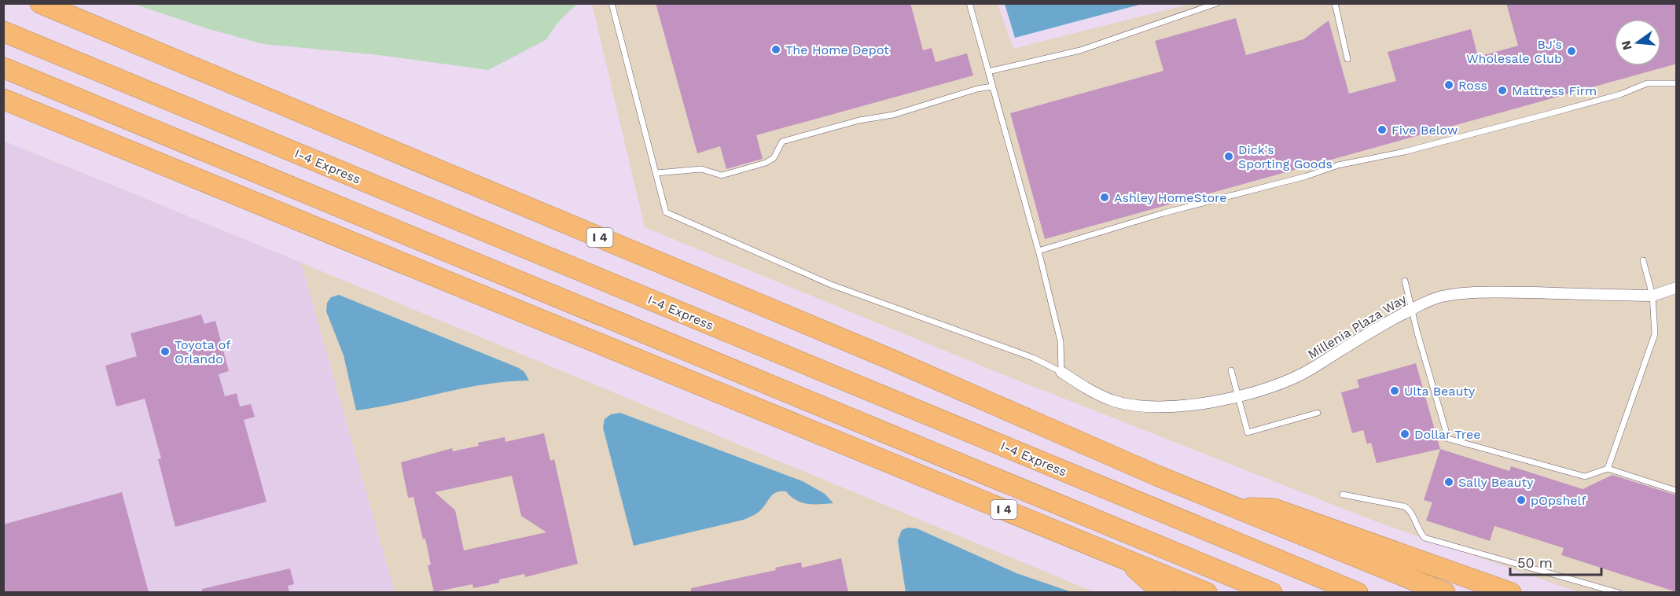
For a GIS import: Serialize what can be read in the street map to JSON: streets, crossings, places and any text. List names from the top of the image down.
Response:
{
  "streets": {
    "highway": ["I-4 Express", "I 4"],
    "street": ["Millenia Plaza Way"]
  },
  "places": [
    "The Home Depot",
    "BJ's Wholesale Club",
    "Ross",
    "Mattress Firm",
    "Five Below",
    "Dick's Sporting Goods",
    "Ashley HomeStore",
    "Toyota of Orlando",
    "Ulta Beauty",
    "Dollar Tree",
    "Sally Beauty",
    "pOpshelf"
  ],
  "scale_bar": "50 m",
  "north": "left"
}
